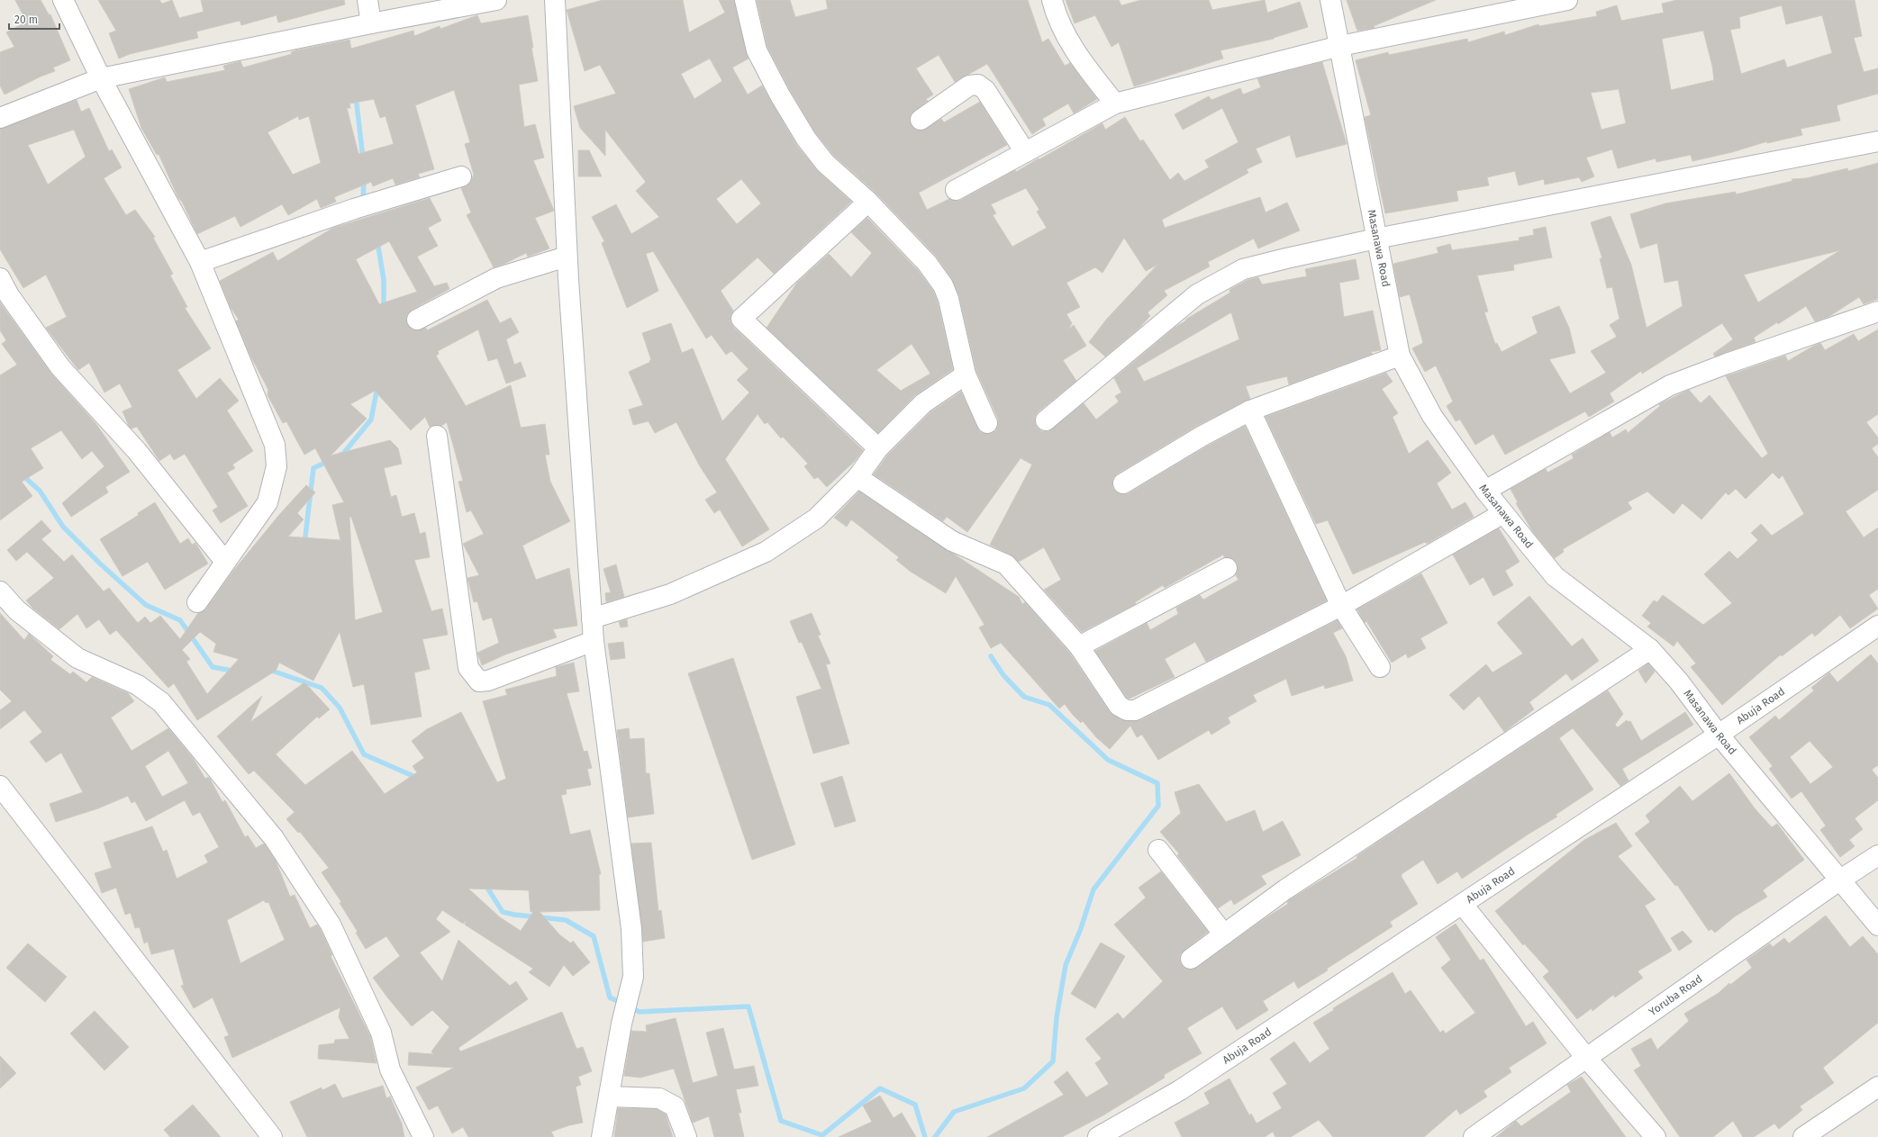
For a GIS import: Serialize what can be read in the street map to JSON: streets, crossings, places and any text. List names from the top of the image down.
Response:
{
  "streets": {
    "street": ["Masanawa Road", "Abuja Road", "Yoruba Road"]
  },
  "crossings": [
    ["Masanawa Road", "Abuja Road"],
    ["Masanawa Road", "Yoruba Road"]
  ],
  "scale_bar": "20 m"
}
